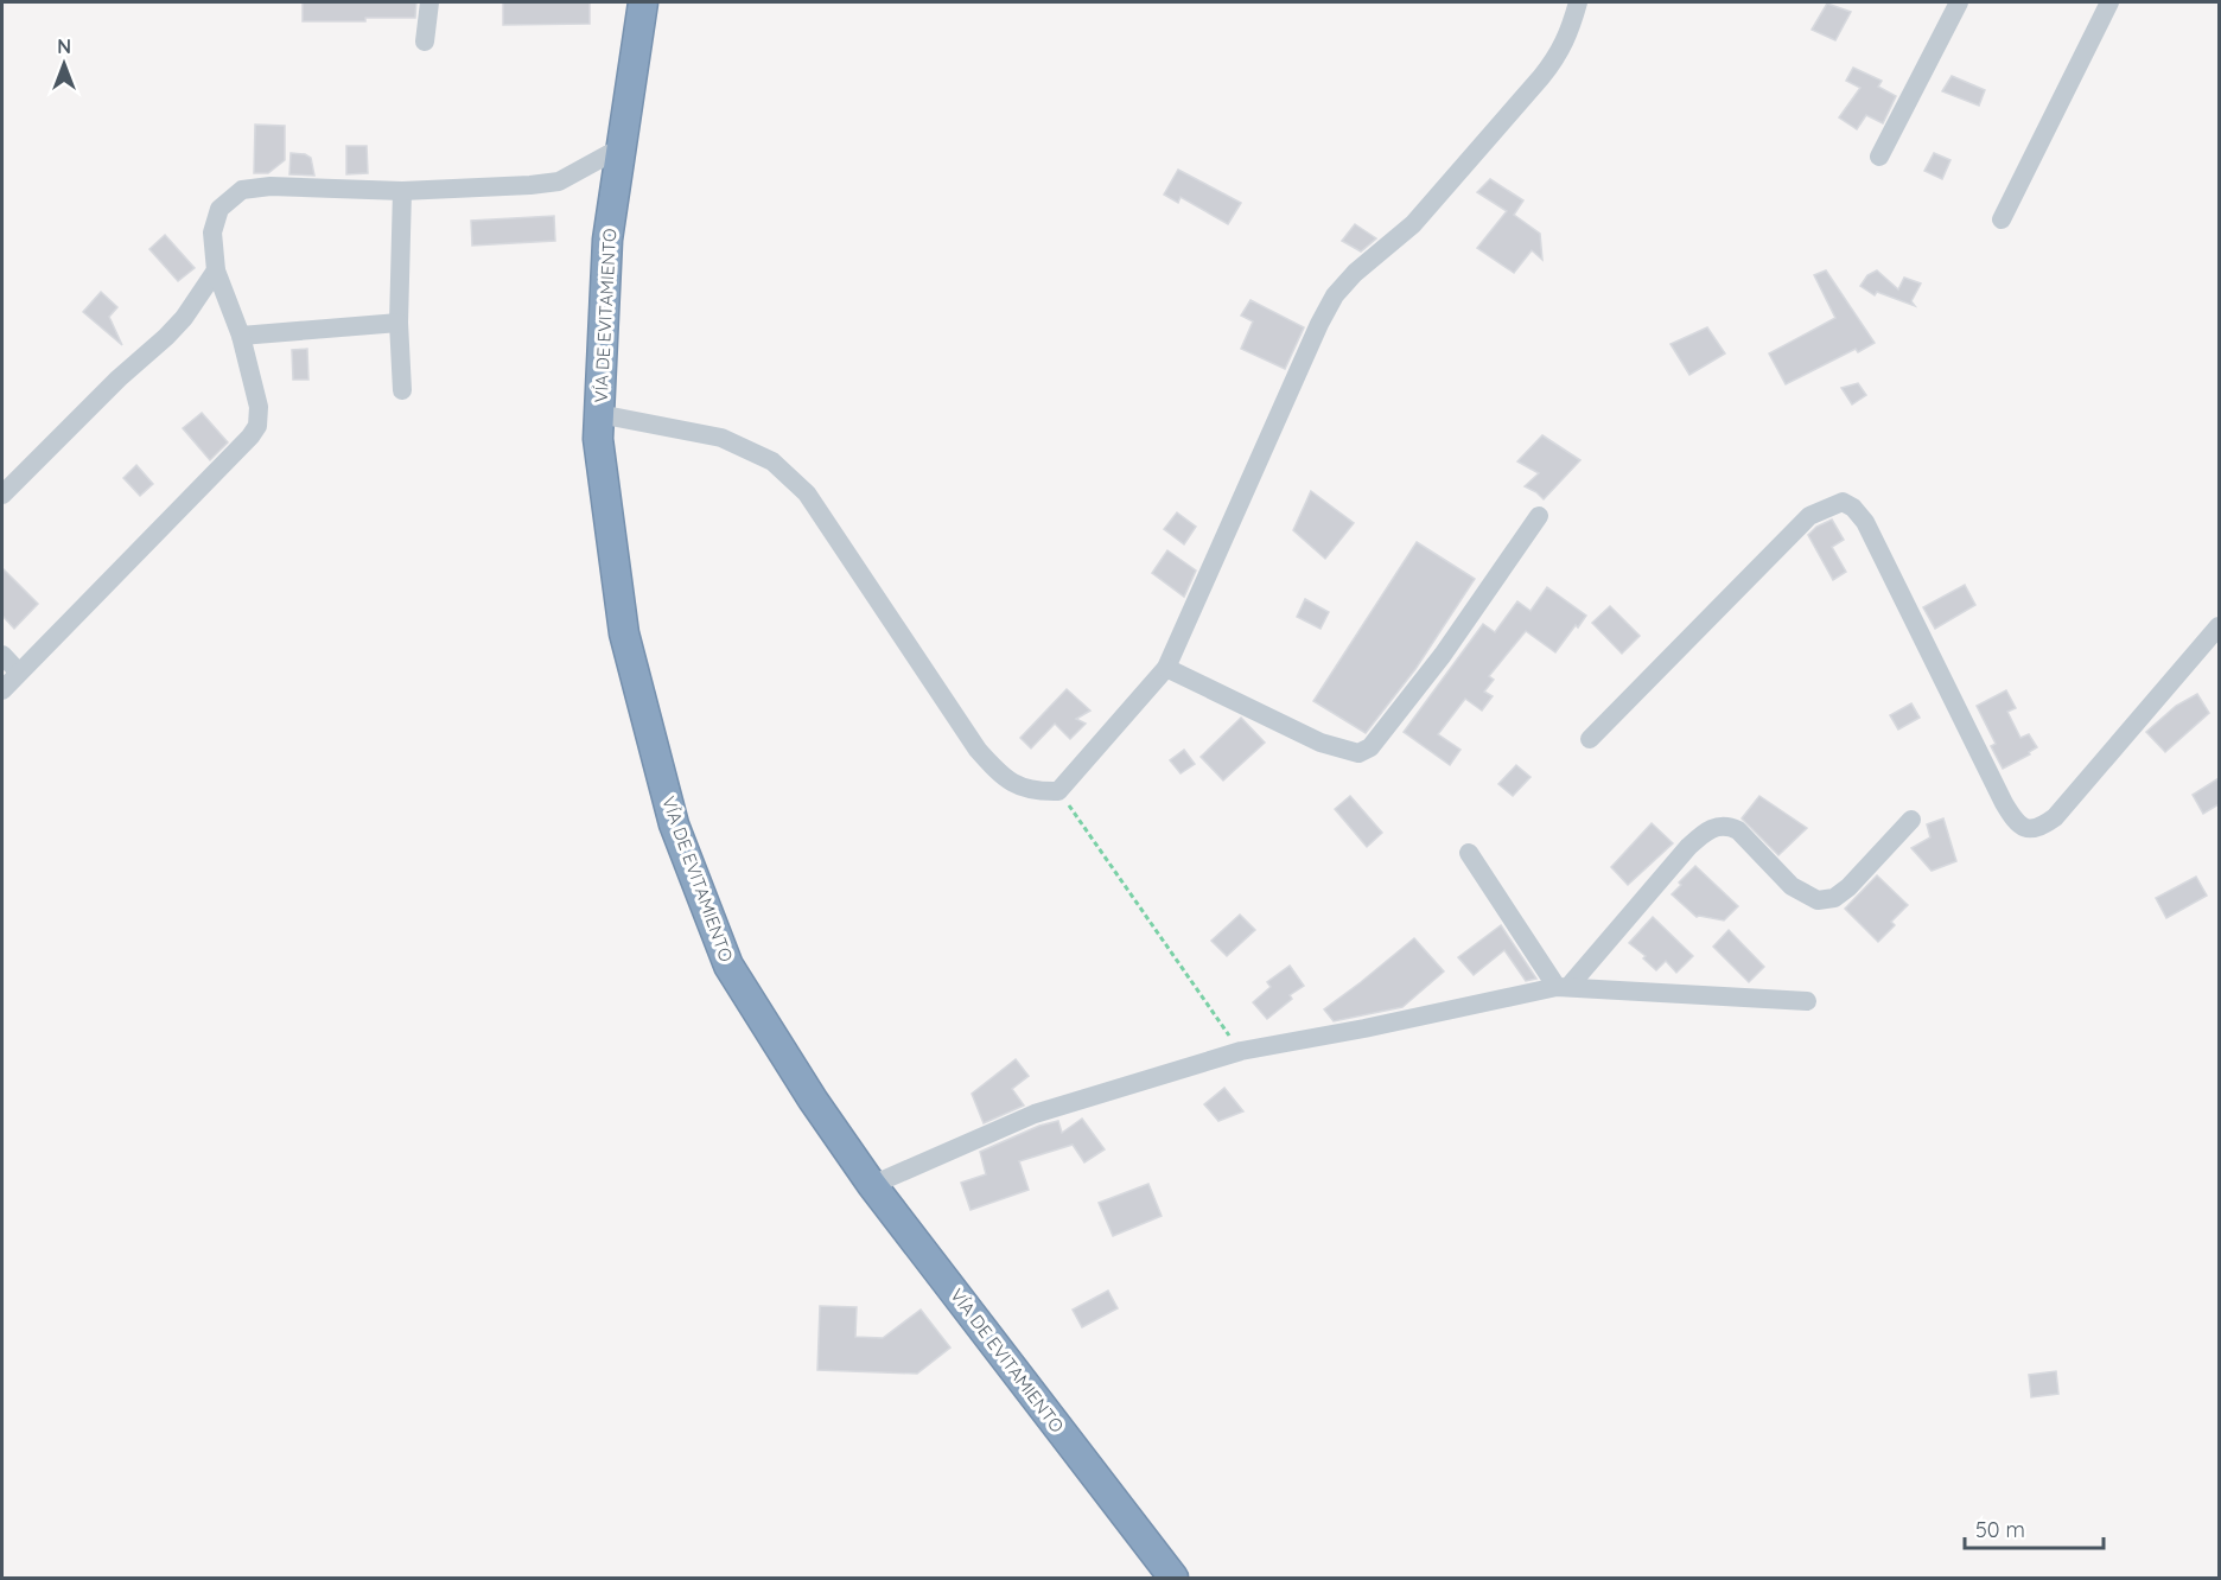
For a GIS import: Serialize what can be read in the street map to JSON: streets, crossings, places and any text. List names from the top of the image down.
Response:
{
  "streets": {
    "highway": ["VÍA DE EVITAMIENTO"]
  },
  "scale_bar": "50 m",
  "north": "top"
}
